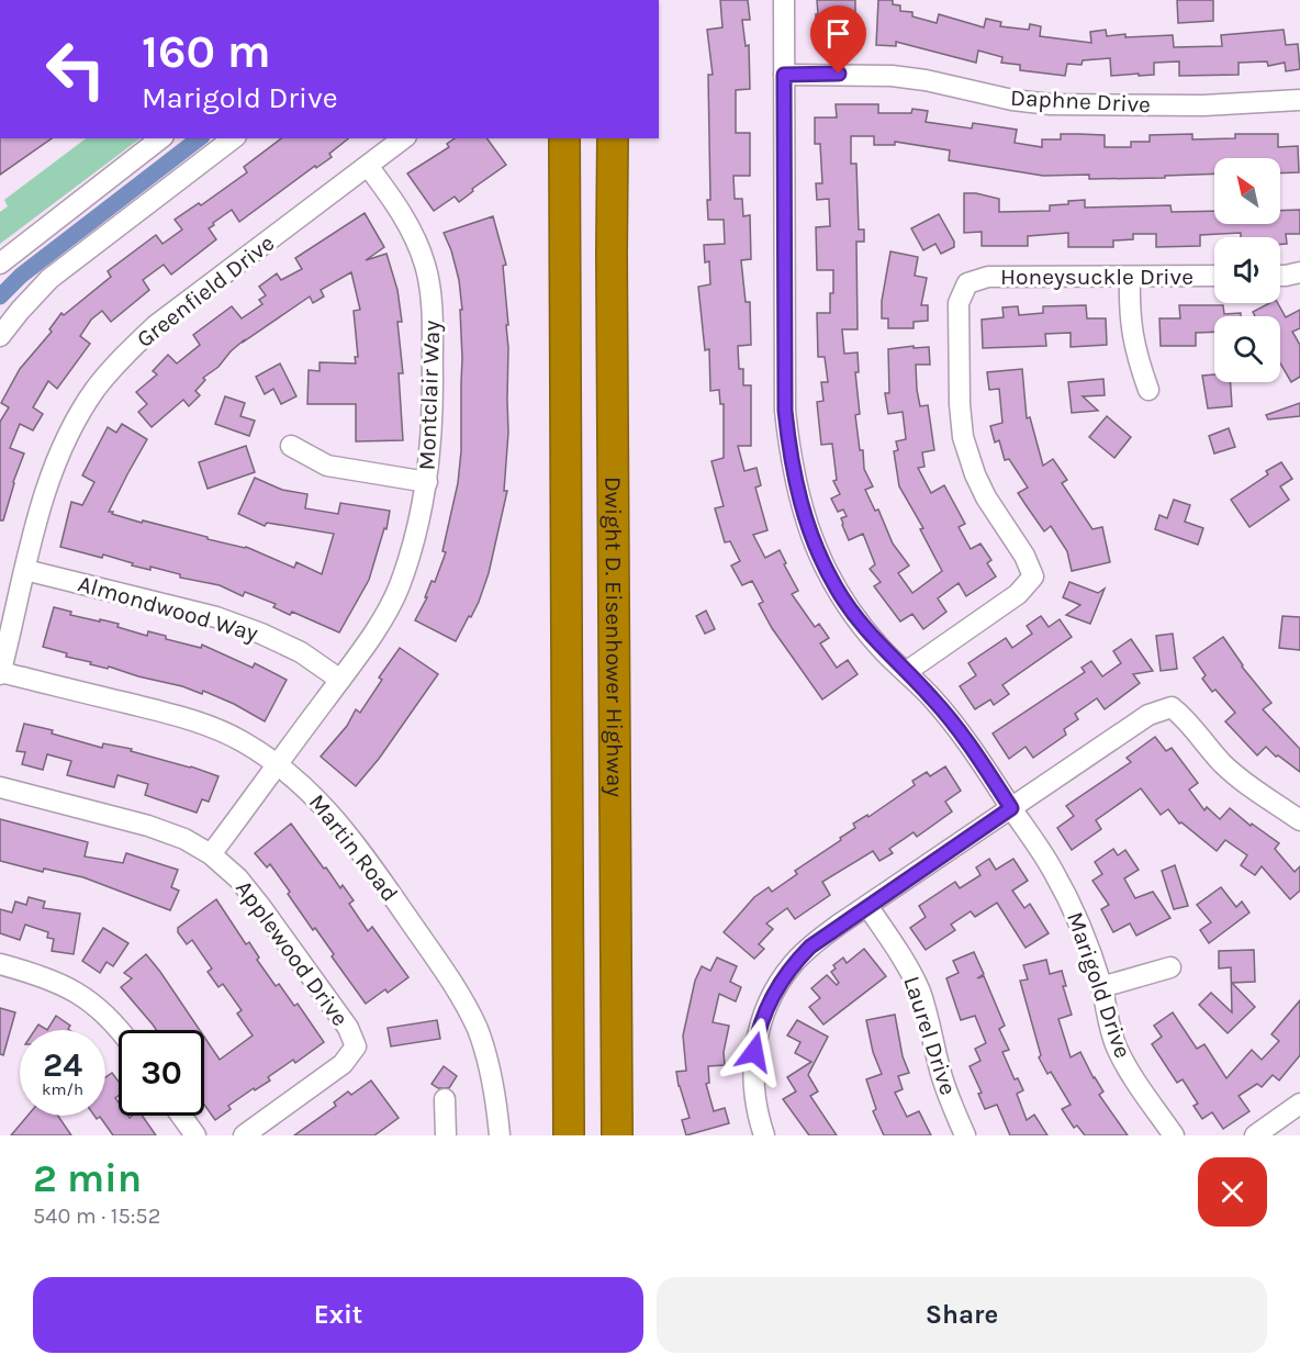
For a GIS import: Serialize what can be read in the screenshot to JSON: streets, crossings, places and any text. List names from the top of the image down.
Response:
{
  "streets": {
    "highway": ["Dwight D. Eisenhower Highway"],
    "street": [
      "Daphne Drive",
      "Honeysuckle Drive",
      "Greenfield Drive",
      "Montclair Way",
      "Almondwood Way",
      "Martin Road",
      "Applewood Drive",
      "Marigold Drive",
      "Laurel Drive"
    ]
  },
  "crossings": [
    ["Daphne Drive", "Marigold Drive"],
    ["Honeysuckle Drive", "Marigold Drive"],
    ["Greenfield Drive", "Montclair Way"],
    ["Greenfield Drive", "Almondwood Way"],
    ["Greenfield Drive", "Martin Road"],
    ["Montclair Way", "Almondwood Way"],
    ["Montclair Way", "Martin Road"],
    ["Montclair Way", "Applewood Drive"]
  ],
  "north": "top left",
  "page": {
    "turn": ["160 m", "Marigold Drive"],
    "speed": "24 km/h",
    "limit": "30",
    "heading": ["2 min", "540 m · 15:52"],
    "buttons": ["Exit", "Share"]
  }
}
